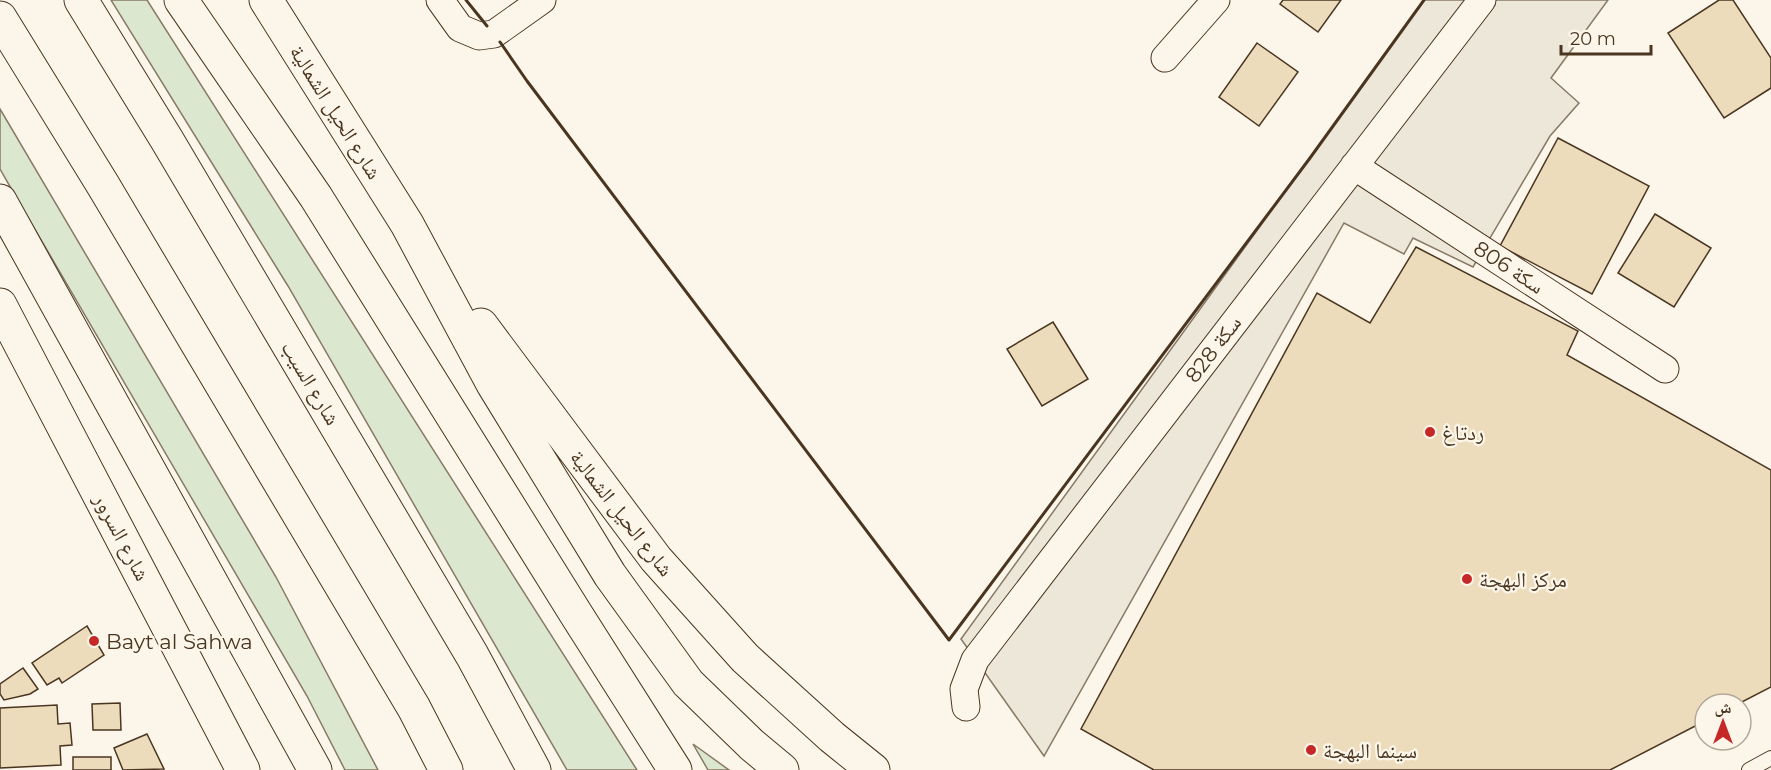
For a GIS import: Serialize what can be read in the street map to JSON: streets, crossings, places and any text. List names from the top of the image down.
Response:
{
  "streets": {
    "main road": ["شارع الحيل الشمالية", "شارع السيب", "شارع السرور"],
    "street": ["سكة 806", "سكة 828"]
  },
  "crossings": [
    ["سكة 806", "سكة 828"]
  ],
  "places": [
    "ردتاغ",
    "مركز البهجة",
    "Bayt al Sahwa",
    "سينما البهجة"
  ],
  "scale_bar": "20 m",
  "north": "top"
}
